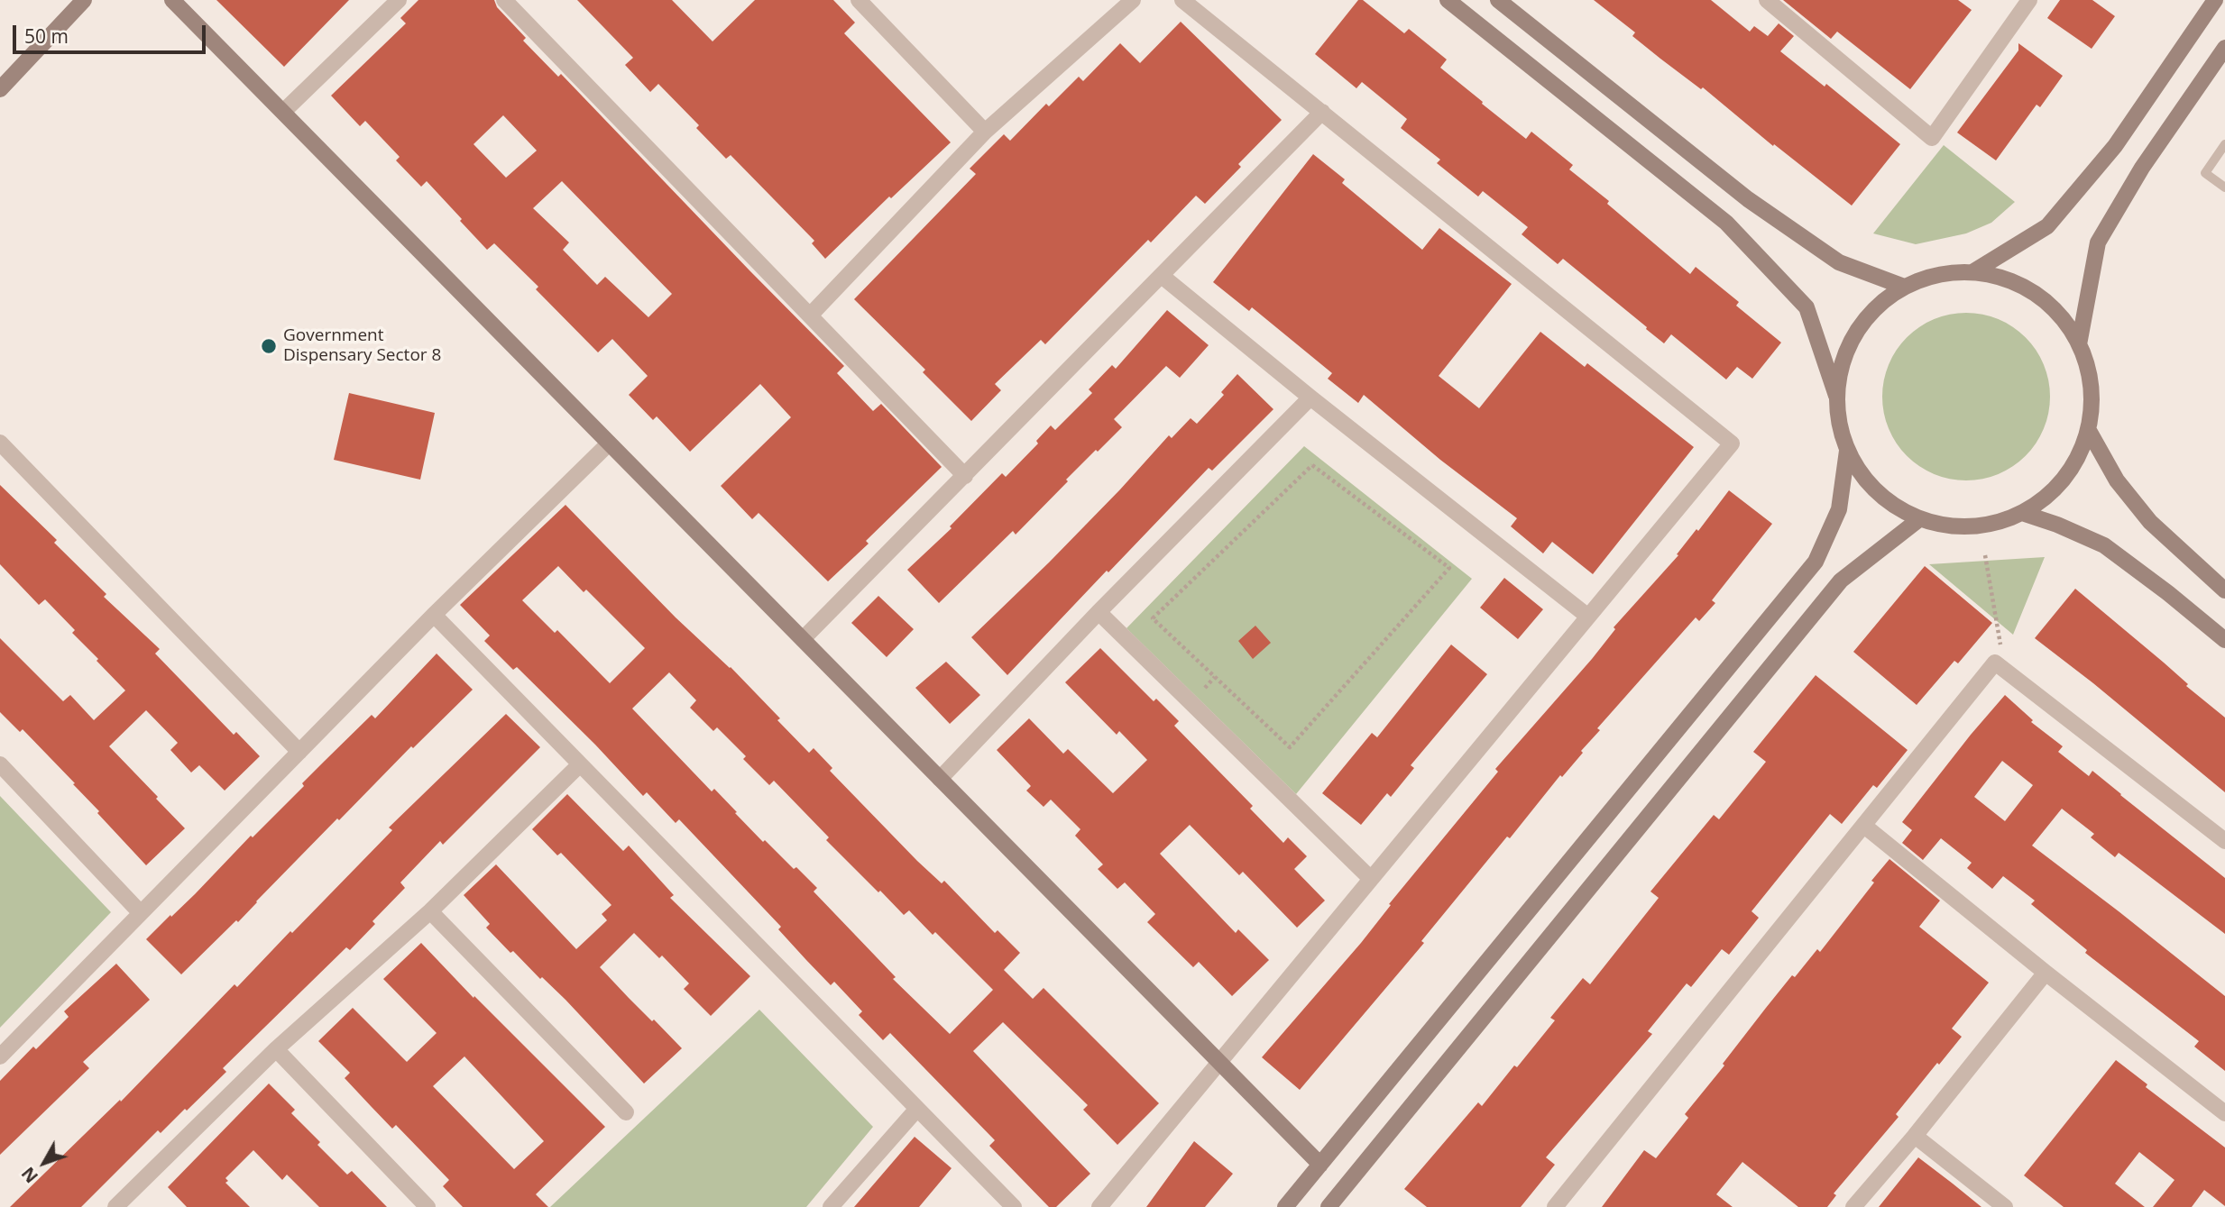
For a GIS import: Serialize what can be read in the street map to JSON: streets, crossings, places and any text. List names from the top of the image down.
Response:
{
  "places": ["Government Dispensary Sector 8"],
  "scale_bar": "50 m",
  "north": "bottom left"
}
